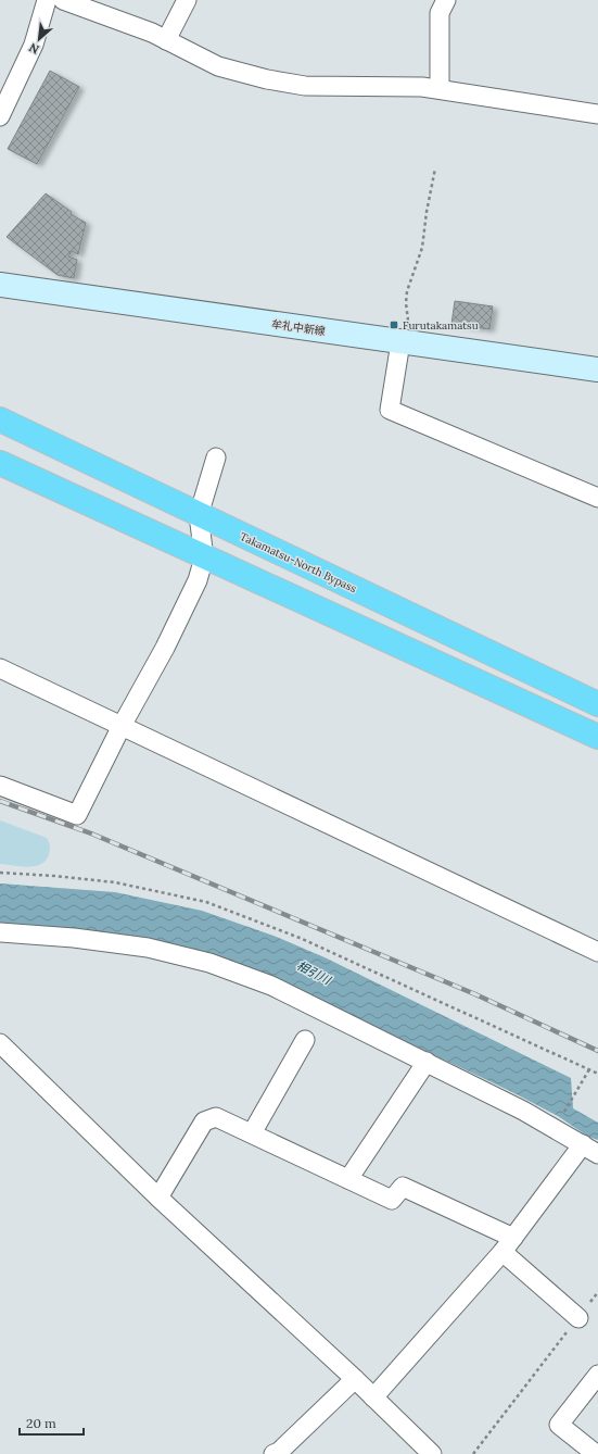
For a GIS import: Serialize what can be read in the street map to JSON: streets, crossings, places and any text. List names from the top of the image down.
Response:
{
  "streets": {
    "highway": ["Takamatsu-North Bypass"],
    "main road": ["牟礼中新線"]
  },
  "water": ["相引川"],
  "places": {
    "transit": ["Furutakamatsu"]
  },
  "scale_bar": "20 m",
  "north": "bottom left"
}
